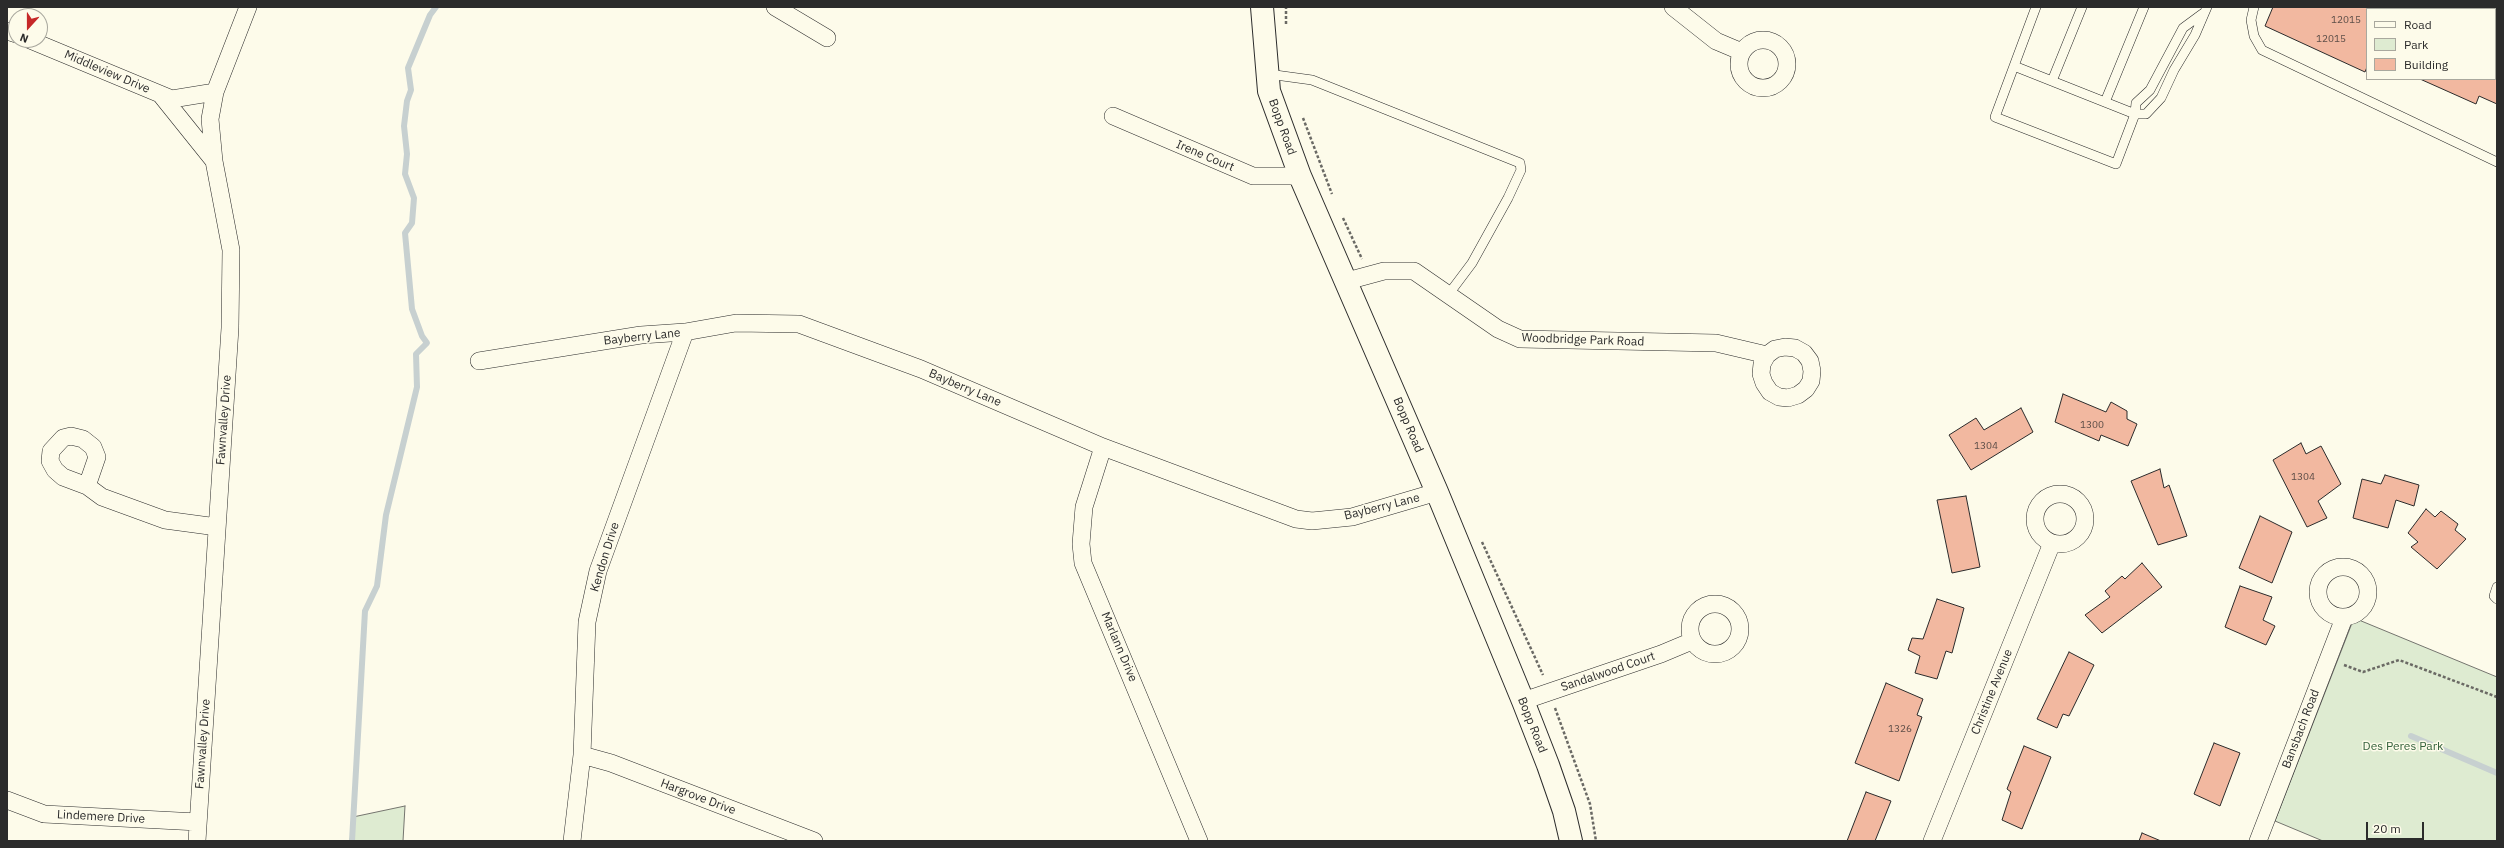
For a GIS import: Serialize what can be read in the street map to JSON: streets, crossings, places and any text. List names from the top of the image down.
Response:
{
  "streets": {
    "street": [
      "Middleview Drive",
      "Bopp Road",
      "Irene Court",
      "Bayberry Lane",
      "Woodbridge Park Road",
      "Fawnvalley Drive",
      "Kendon Drive",
      "Marlann Drive",
      "Sandalwood Court",
      "Christine Avenue",
      "Bansbach Road",
      "Hargrove Drive",
      "Lindemere Drive"
    ]
  },
  "crossings": [
    ["Middleview Drive", "Fawnvalley Drive"],
    ["Bopp Road", "Irene Court"],
    ["Bopp Road", "Bayberry Lane"],
    ["Bopp Road", "Woodbridge Park Road"],
    ["Bopp Road", "Sandalwood Court"],
    ["Bayberry Lane", "Kendon Drive"],
    ["Bayberry Lane", "Marlann Drive"],
    ["Fawnvalley Drive", "Lindemere Drive"],
    ["Kendon Drive", "Hargrove Drive"]
  ],
  "parks": ["Des Peres Park"],
  "house_numbers": [
    "12015",
    "12015",
    "1300",
    "1304",
    "1304",
    "1326"
  ],
  "legend": ["Road", "Park", "Building"],
  "scale_bar": "20 m",
  "north": "bottom"
}
